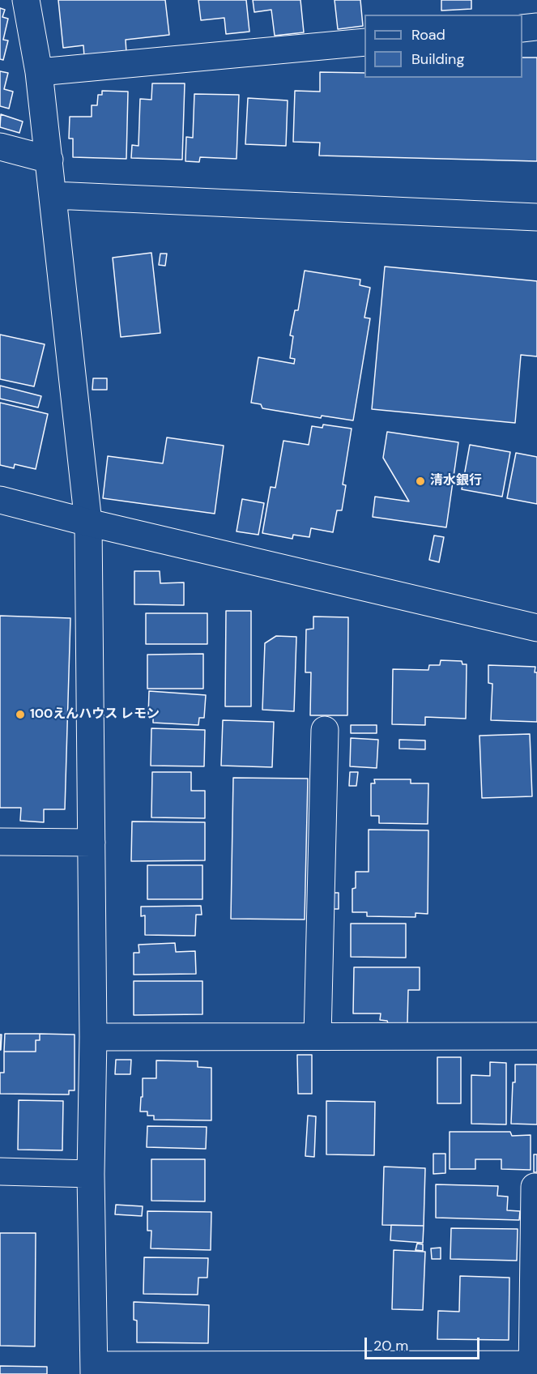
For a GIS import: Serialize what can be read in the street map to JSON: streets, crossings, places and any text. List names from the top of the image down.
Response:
{
  "places": ["清水銀行", "100えんハウス レモン"],
  "legend": ["Road", "Building"],
  "scale_bar": "20 m"
}
